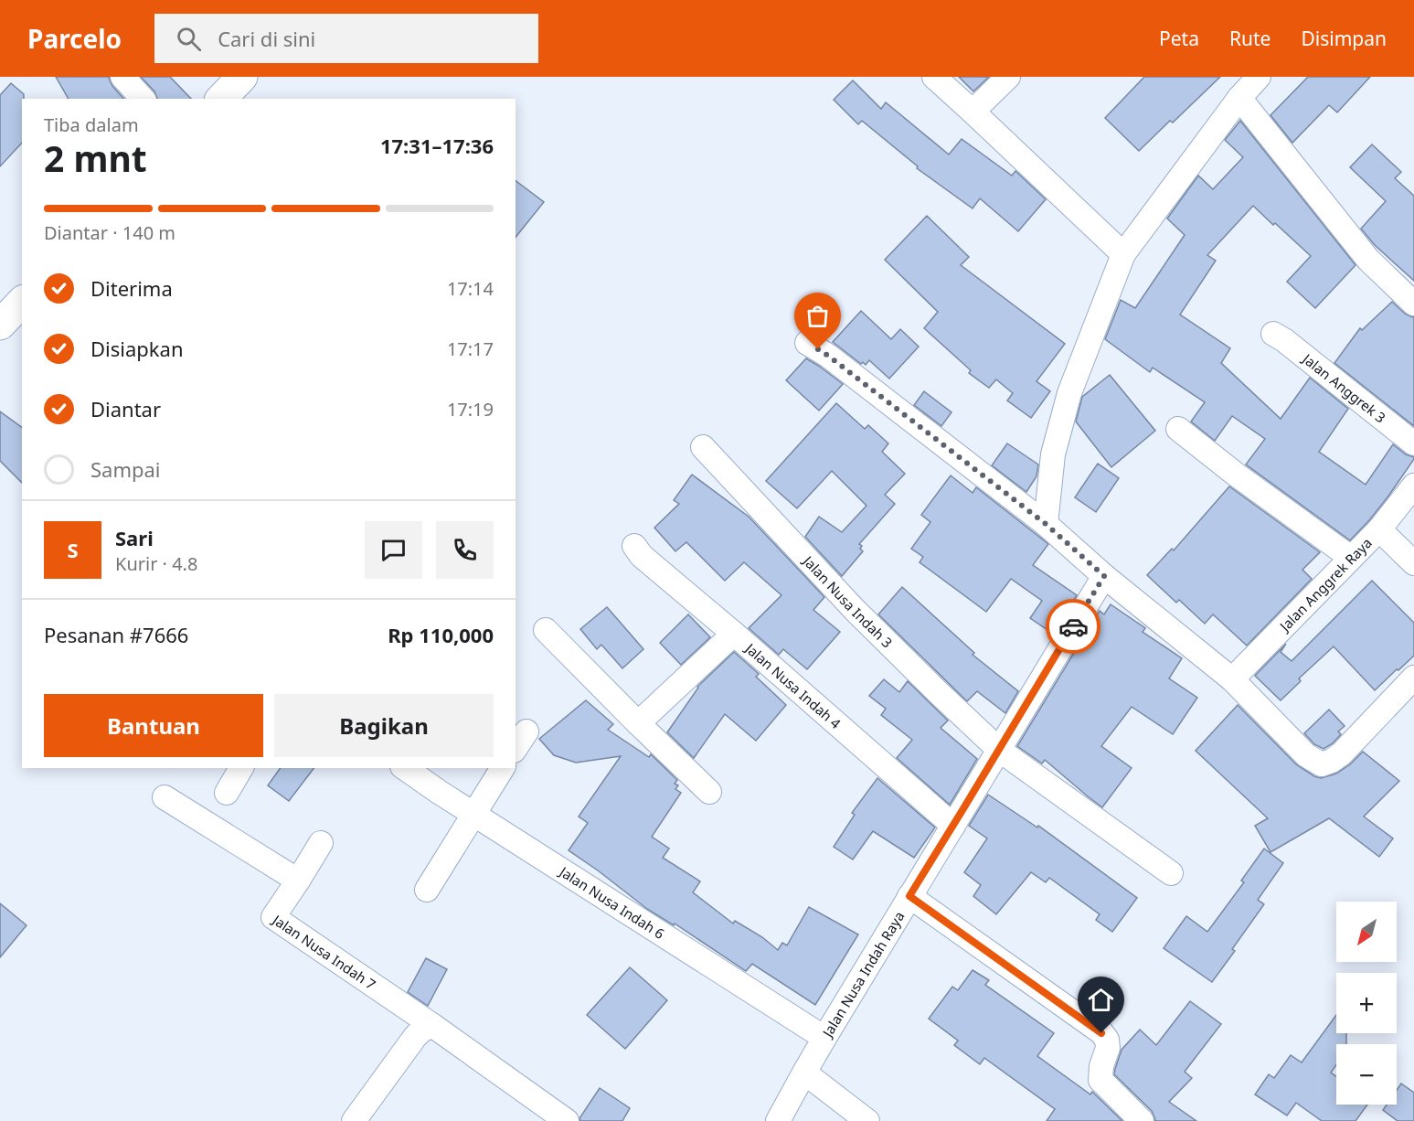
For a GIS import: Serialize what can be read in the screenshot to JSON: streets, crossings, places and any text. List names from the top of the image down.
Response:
{
  "streets": {
    "street": [
      "Jalan Anggrek 3",
      "Jalan Anggrek Raya",
      "Jalan Nusa Indah 3",
      "Jalan Nusa Indah 4",
      "Jalan Nusa Indah 6",
      "Jalan Nusa Indah 7",
      "Jalan Nusa Indah Raya"
    ]
  },
  "crossings": [
    ["Jalan Nusa Indah 3", "Jalan Nusa Indah Raya"],
    ["Jalan Nusa Indah 4", "Jalan Nusa Indah Raya"],
    ["Jalan Nusa Indah 6", "Jalan Nusa Indah Raya"]
  ],
  "north": "bottom left",
  "page": {
    "header": "Parcelo",
    "search": "Cari di sini",
    "nav": ["Peta", "Rute", "Disimpan"],
    "heading": ["2 mnt", "Tiba dalam", "17:31–17:36"],
    "panel": [
      "Sari",
      "Kurir · 4.8",
      "Pesanan #7666",
      "Rp 110,000"
    ],
    "bar": "Diantar · 140 m",
    "list": [
      ["Diterima", "17:14"],
      ["Disiapkan", "17:17"],
      ["Diantar", "17:19"],
      "Sampai"
    ],
    "round": "S",
    "buttons": ["Bantuan", "Bagikan"],
    "map_buttons": ["+", "−"]
  }
}
